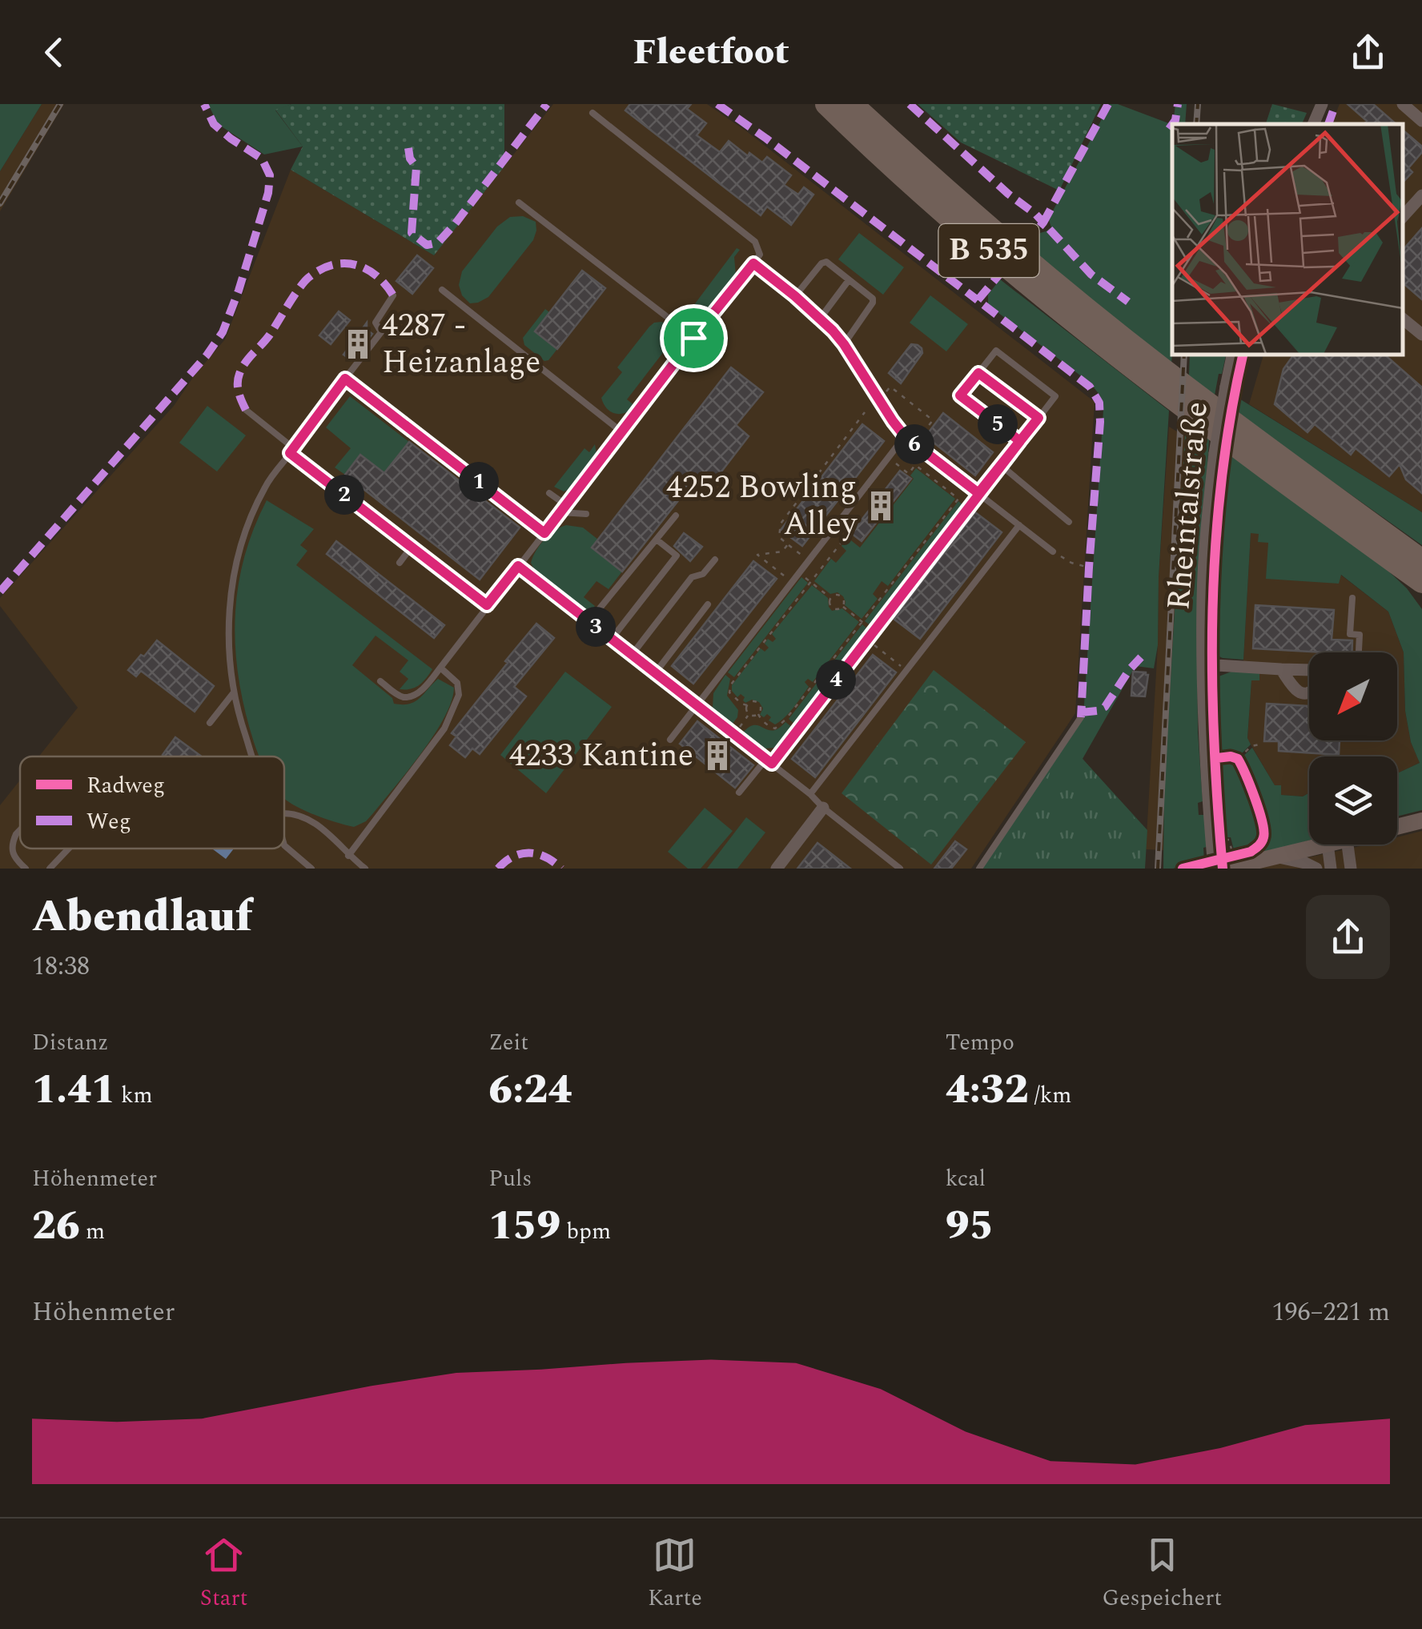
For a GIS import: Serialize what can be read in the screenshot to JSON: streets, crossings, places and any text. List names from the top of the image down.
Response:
{
  "streets": {
    "highway": ["B 535"],
    "street": ["Rheintalstraße"]
  },
  "places": {
    "building": ["4287 - Heizanlage", "4252 Bowling Alley", "4233 Kantine"]
  },
  "legend": ["Radweg", "Weg"],
  "north": "bottom left",
  "page": {
    "header": "Fleetfoot",
    "pins": [
      "5",
      "6",
      "1",
      "2",
      "3",
      "4"
    ],
    "heading": ["Abendlauf", "18:38"],
    "stats": [
      ["Distanz", "1.41 km"],
      ["Zeit", "6:24"],
      ["Tempo", "4:32 /km"],
      ["Höhenmeter", "26 m"],
      ["Puls", "159 bpm"],
      ["kcal", "95"]
    ],
    "chart": ["Höhenmeter", "196–221 m"],
    "tabs": ["Start", "Karte", "Gespeichert"]
  }
}
